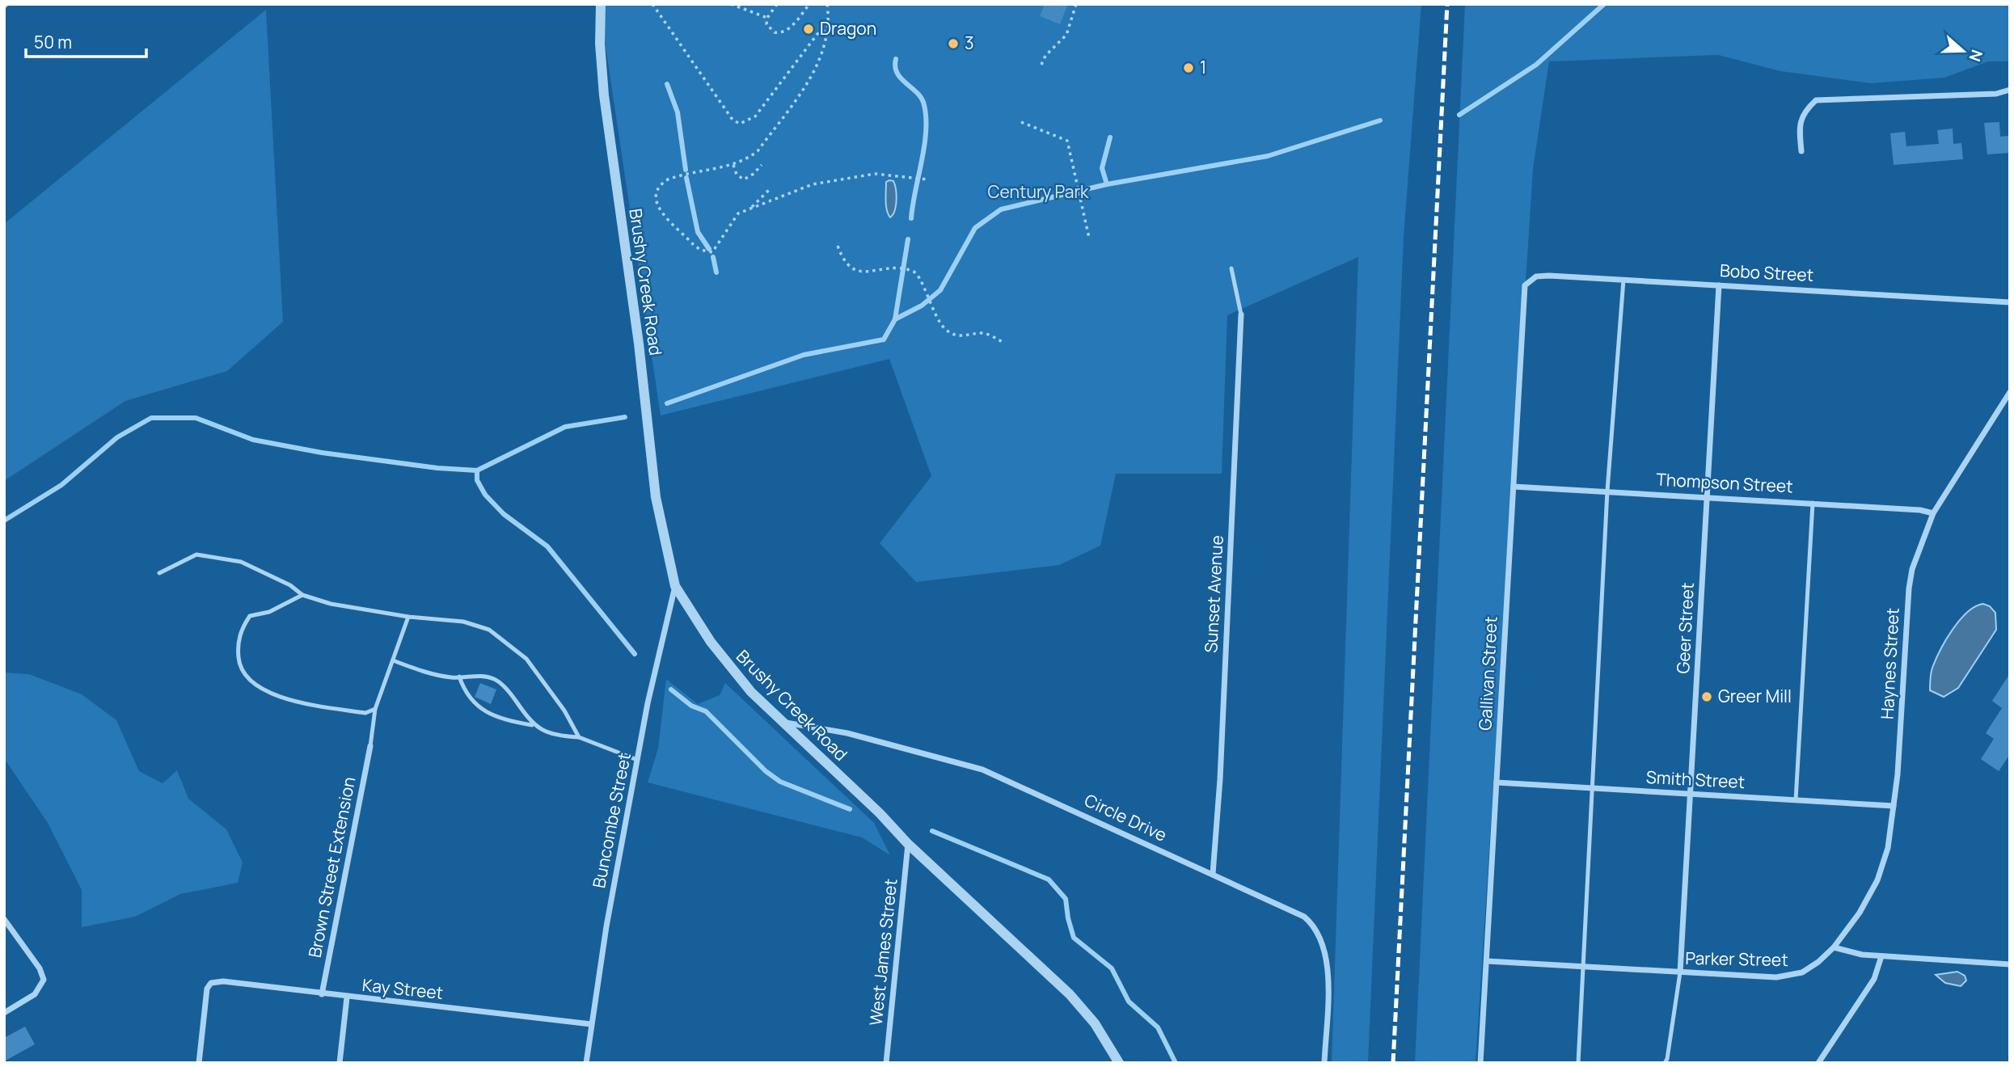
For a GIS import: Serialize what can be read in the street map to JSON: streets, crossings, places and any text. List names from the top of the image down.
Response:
{
  "streets": {
    "street": [
      "Bobo Street",
      "Brushy Creek Road",
      "Thompson Street",
      "Sunset Avenue",
      "Geer Street",
      "Haynes Street",
      "Gallivan Street",
      "Smith Street",
      "Circle Drive",
      "Buncombe Street",
      "Brown Street Extension",
      "West James Street",
      "Parker Street",
      "Kay Street"
    ]
  },
  "crossings": [
    ["Bobo Street", "Geer Street"],
    ["Bobo Street", "Gallivan Street"],
    ["Brushy Creek Road", "Circle Drive"],
    ["Brushy Creek Road", "Buncombe Street"],
    ["Brushy Creek Road", "West James Street"],
    ["Thompson Street", "Geer Street"],
    ["Thompson Street", "Haynes Street"],
    ["Thompson Street", "Gallivan Street"],
    ["Sunset Avenue", "Circle Drive"],
    ["Geer Street", "Smith Street"],
    ["Geer Street", "Parker Street"],
    ["Haynes Street", "Smith Street"],
    ["Haynes Street", "Parker Street"],
    ["Gallivan Street", "Smith Street"],
    ["Gallivan Street", "Parker Street"],
    ["Buncombe Street", "Kay Street"],
    ["Brown Street Extension", "Kay Street"]
  ],
  "parks": ["Century Park"],
  "places": [
    "Dragon",
    "3",
    "1",
    "Greer Mill"
  ],
  "scale_bar": "50 m",
  "north": "right"
}
